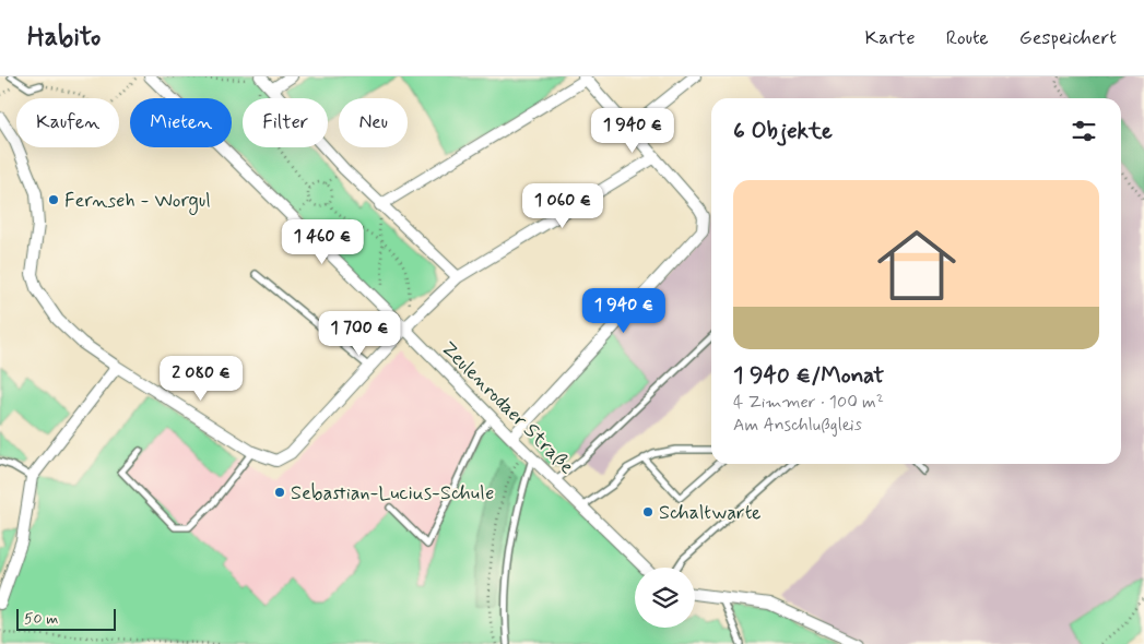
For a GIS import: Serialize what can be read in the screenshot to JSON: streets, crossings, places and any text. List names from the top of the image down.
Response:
{
  "streets": {
    "street": ["Zeulenrodaer Straße"]
  },
  "places": ["Fernseh - Worgul", "Sebastian-Lucius-Schule", "Schaltwarte"],
  "scale_bar": "50 m",
  "page": {
    "header": "Habito",
    "nav": ["Karte", "Route", "Gespeichert"],
    "chip": [
      "Kaufen",
      "Mieten",
      "Filter",
      "Neu"
    ],
    "heading": "6 Objekte",
    "price": [
      "1 940 €",
      "1 060 €",
      "1 460 €",
      "1 940 €",
      "1 700 €",
      "2 080 €"
    ],
    "list": [
      {
        "name": "1 940 €/Monat",
        "note": "4 Zimmer · 100 m² · Am Anschlußgleis"
      }
    ],
    "scale": "50 m"
  }
}
